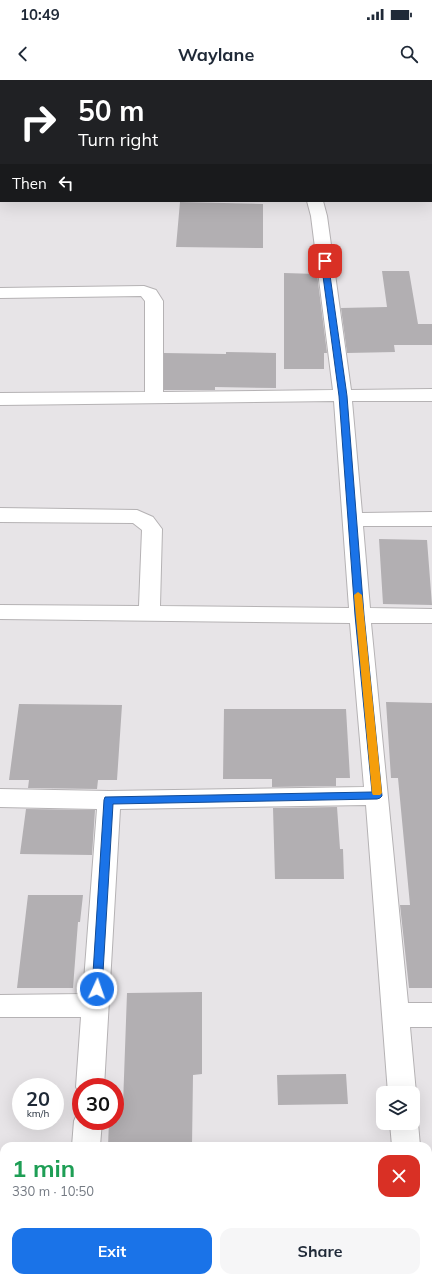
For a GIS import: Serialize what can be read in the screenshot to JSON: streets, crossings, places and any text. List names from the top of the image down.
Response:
{
  "page": {
    "status": "10:49",
    "header": "Waylane",
    "turn": ["50 m", "Turn right"],
    "then": "Then",
    "speed": "20 km/h",
    "limit": "30",
    "heading": ["1 min", "330 m · 10:50"],
    "buttons": ["Exit", "Share"]
  }
}
